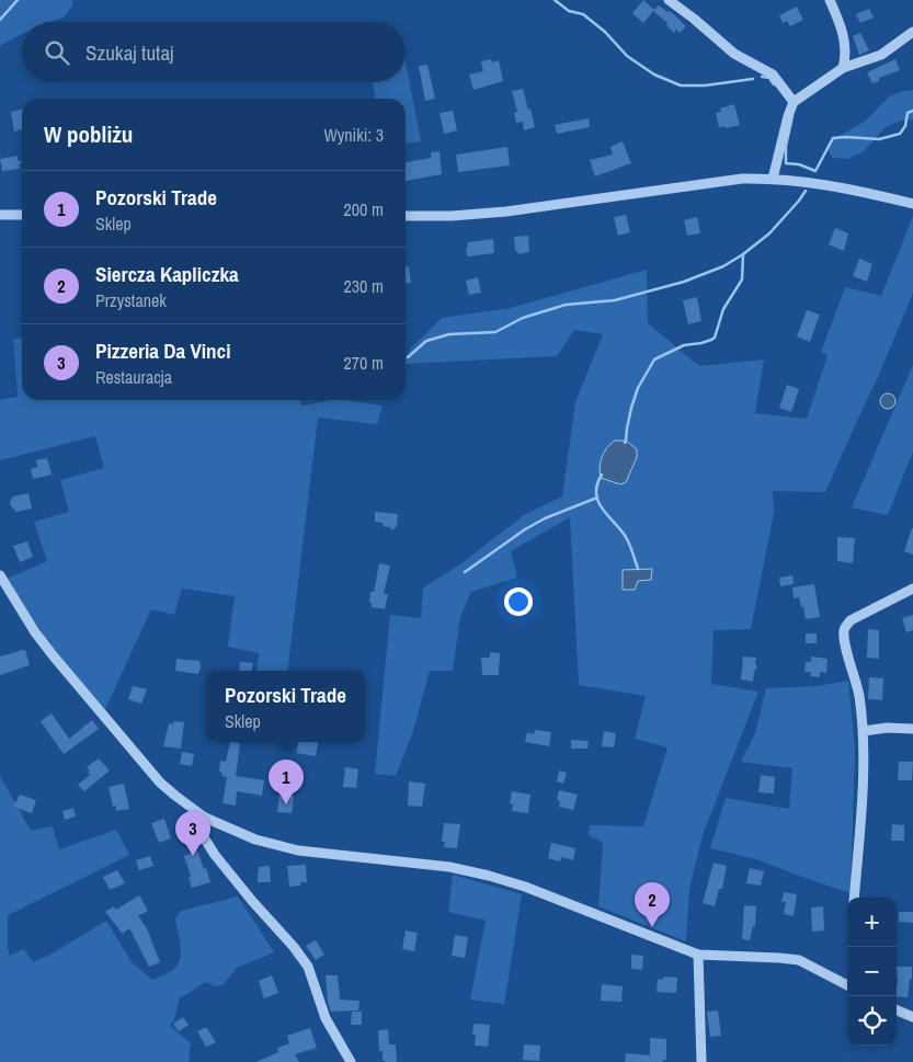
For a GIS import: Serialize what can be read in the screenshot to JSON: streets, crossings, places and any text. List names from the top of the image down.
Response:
{
  "page": {
    "search": "Szukaj tutaj",
    "heading": ["W pobliżu", "Wyniki: 3"],
    "list": [
      {
        "mark": "1",
        "name": "Pozorski Trade",
        "note": "Sklep",
        "value": "200 m"
      },
      {
        "mark": "2",
        "name": "Siercza Kapliczka",
        "note": "Przystanek",
        "value": "230 m"
      },
      {
        "mark": "3",
        "name": "Pizzeria Da Vinci",
        "note": "Restauracja",
        "value": "270 m"
      }
    ],
    "popup": ["Pozorski Trade", "Sklep"],
    "pins": ["1", "3", "2"],
    "map_buttons": ["+", "−"]
  }
}
